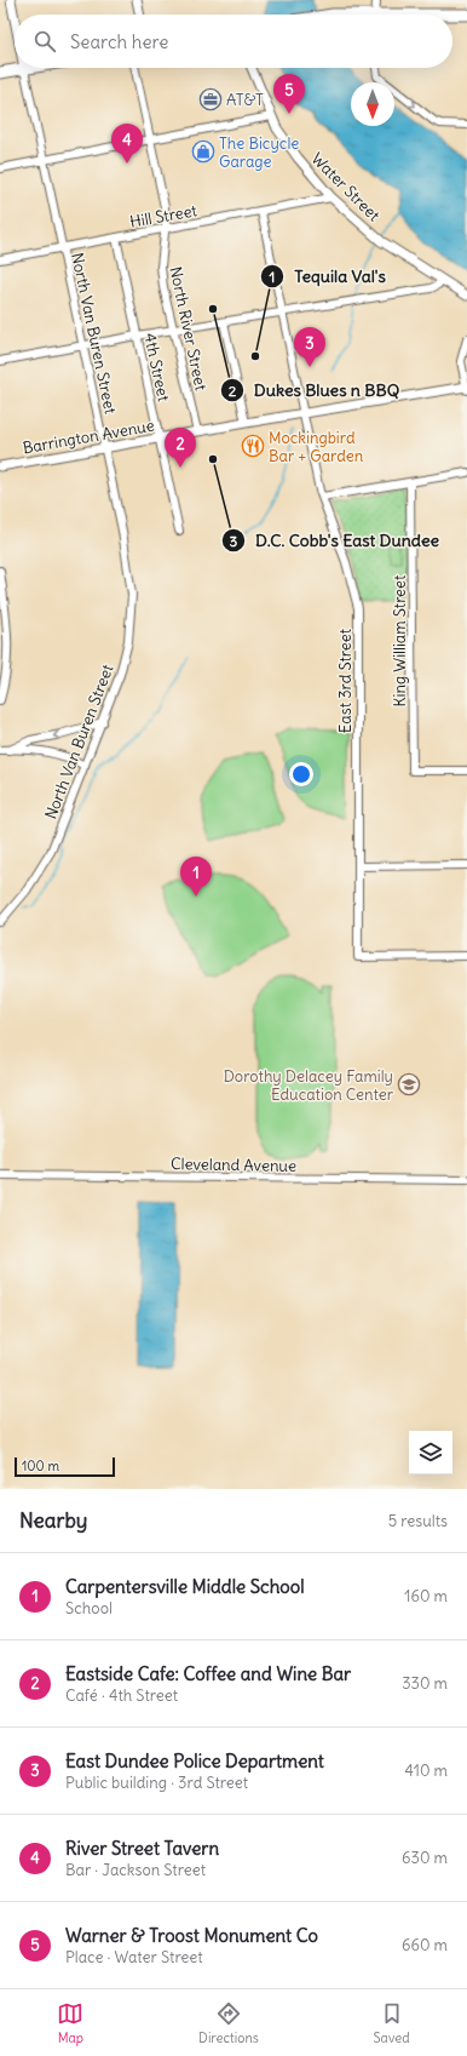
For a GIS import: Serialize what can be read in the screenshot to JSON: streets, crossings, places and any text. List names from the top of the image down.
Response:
{
  "streets": {
    "street": [
      "Water Street",
      "Hill Street",
      "North River Street",
      "North Van Buren Street",
      "4th Street",
      "Barrington Avenue",
      "King William Street",
      "East 3rd Street",
      "Cleveland Avenue"
    ]
  },
  "crossings": [
    ["Water Street", "Hill Street"],
    ["Hill Street", "North River Street"],
    ["Hill Street", "North Van Buren Street"],
    ["Hill Street", "4th Street"],
    ["Hill Street", "East 3rd Street"],
    ["North River Street", "Barrington Avenue"],
    ["North Van Buren Street", "Barrington Avenue"],
    ["4th Street", "Barrington Avenue"],
    ["Barrington Avenue", "East 3rd Street"]
  ],
  "places": {
    "office": ["AT&T"],
    "shop": ["The Bicycle Garage"],
    "other": ["Dukes Blues n BBQ", "Tequila Val's", "D.C. Cobb's East Dundee"],
    "restaurant": ["Mockingbird Bar + Garden"],
    "school or university": ["Dorothy Delacey Family Education Center"]
  },
  "scale_bar": "100 m",
  "north": "bottom",
  "page": {
    "search": "Search here",
    "pins": [
      "5",
      "4",
      "3",
      "2",
      "1"
    ],
    "scale": "100 m",
    "heading": ["Nearby", "5 results"],
    "list": [
      {
        "mark": "1",
        "name": "Carpentersville Middle School",
        "note": "School",
        "value": "160 m"
      },
      {
        "mark": "2",
        "name": "Eastside Cafe: Coffee and Wine Bar",
        "note": "Café · 4th Street",
        "value": "330 m"
      },
      {
        "mark": "3",
        "name": "East Dundee Police Department",
        "note": "Public building · 3rd Street",
        "value": "410 m"
      },
      {
        "mark": "4",
        "name": "River Street Tavern",
        "note": "Bar · Jackson Street",
        "value": "630 m"
      },
      {
        "mark": "5",
        "name": "Warner & Troost Monument Co",
        "note": "Place · Water Street",
        "value": "660 m"
      }
    ],
    "nav": ["Map", "Directions", "Saved"]
  }
}
